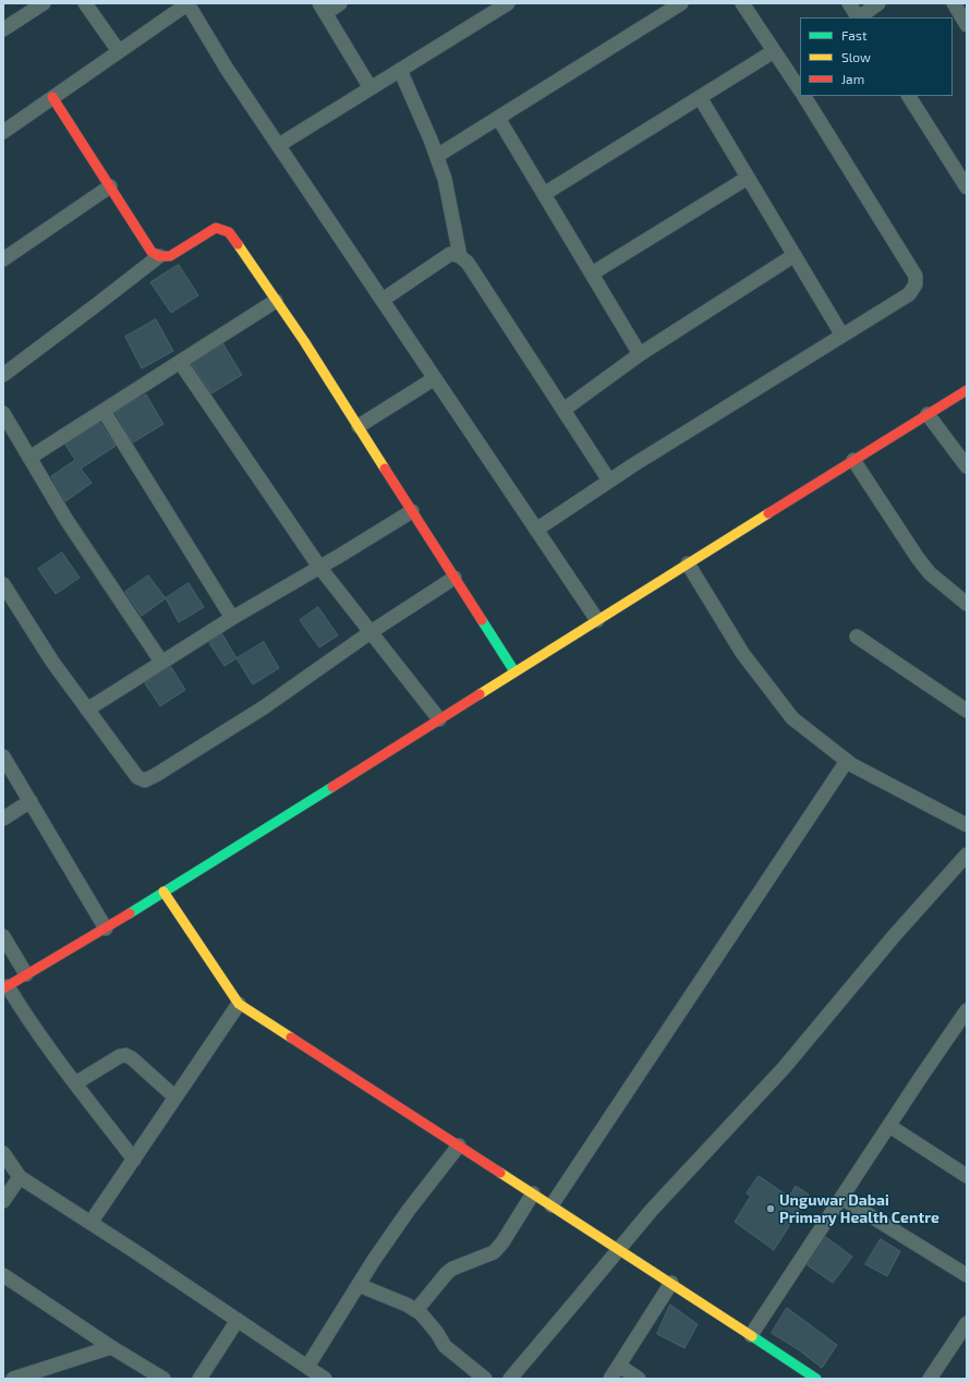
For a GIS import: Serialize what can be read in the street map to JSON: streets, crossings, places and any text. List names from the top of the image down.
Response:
{
  "places": ["Unguwar Dabai Primary Health Centre"],
  "legend": ["Fast", "Slow", "Jam"]
}
